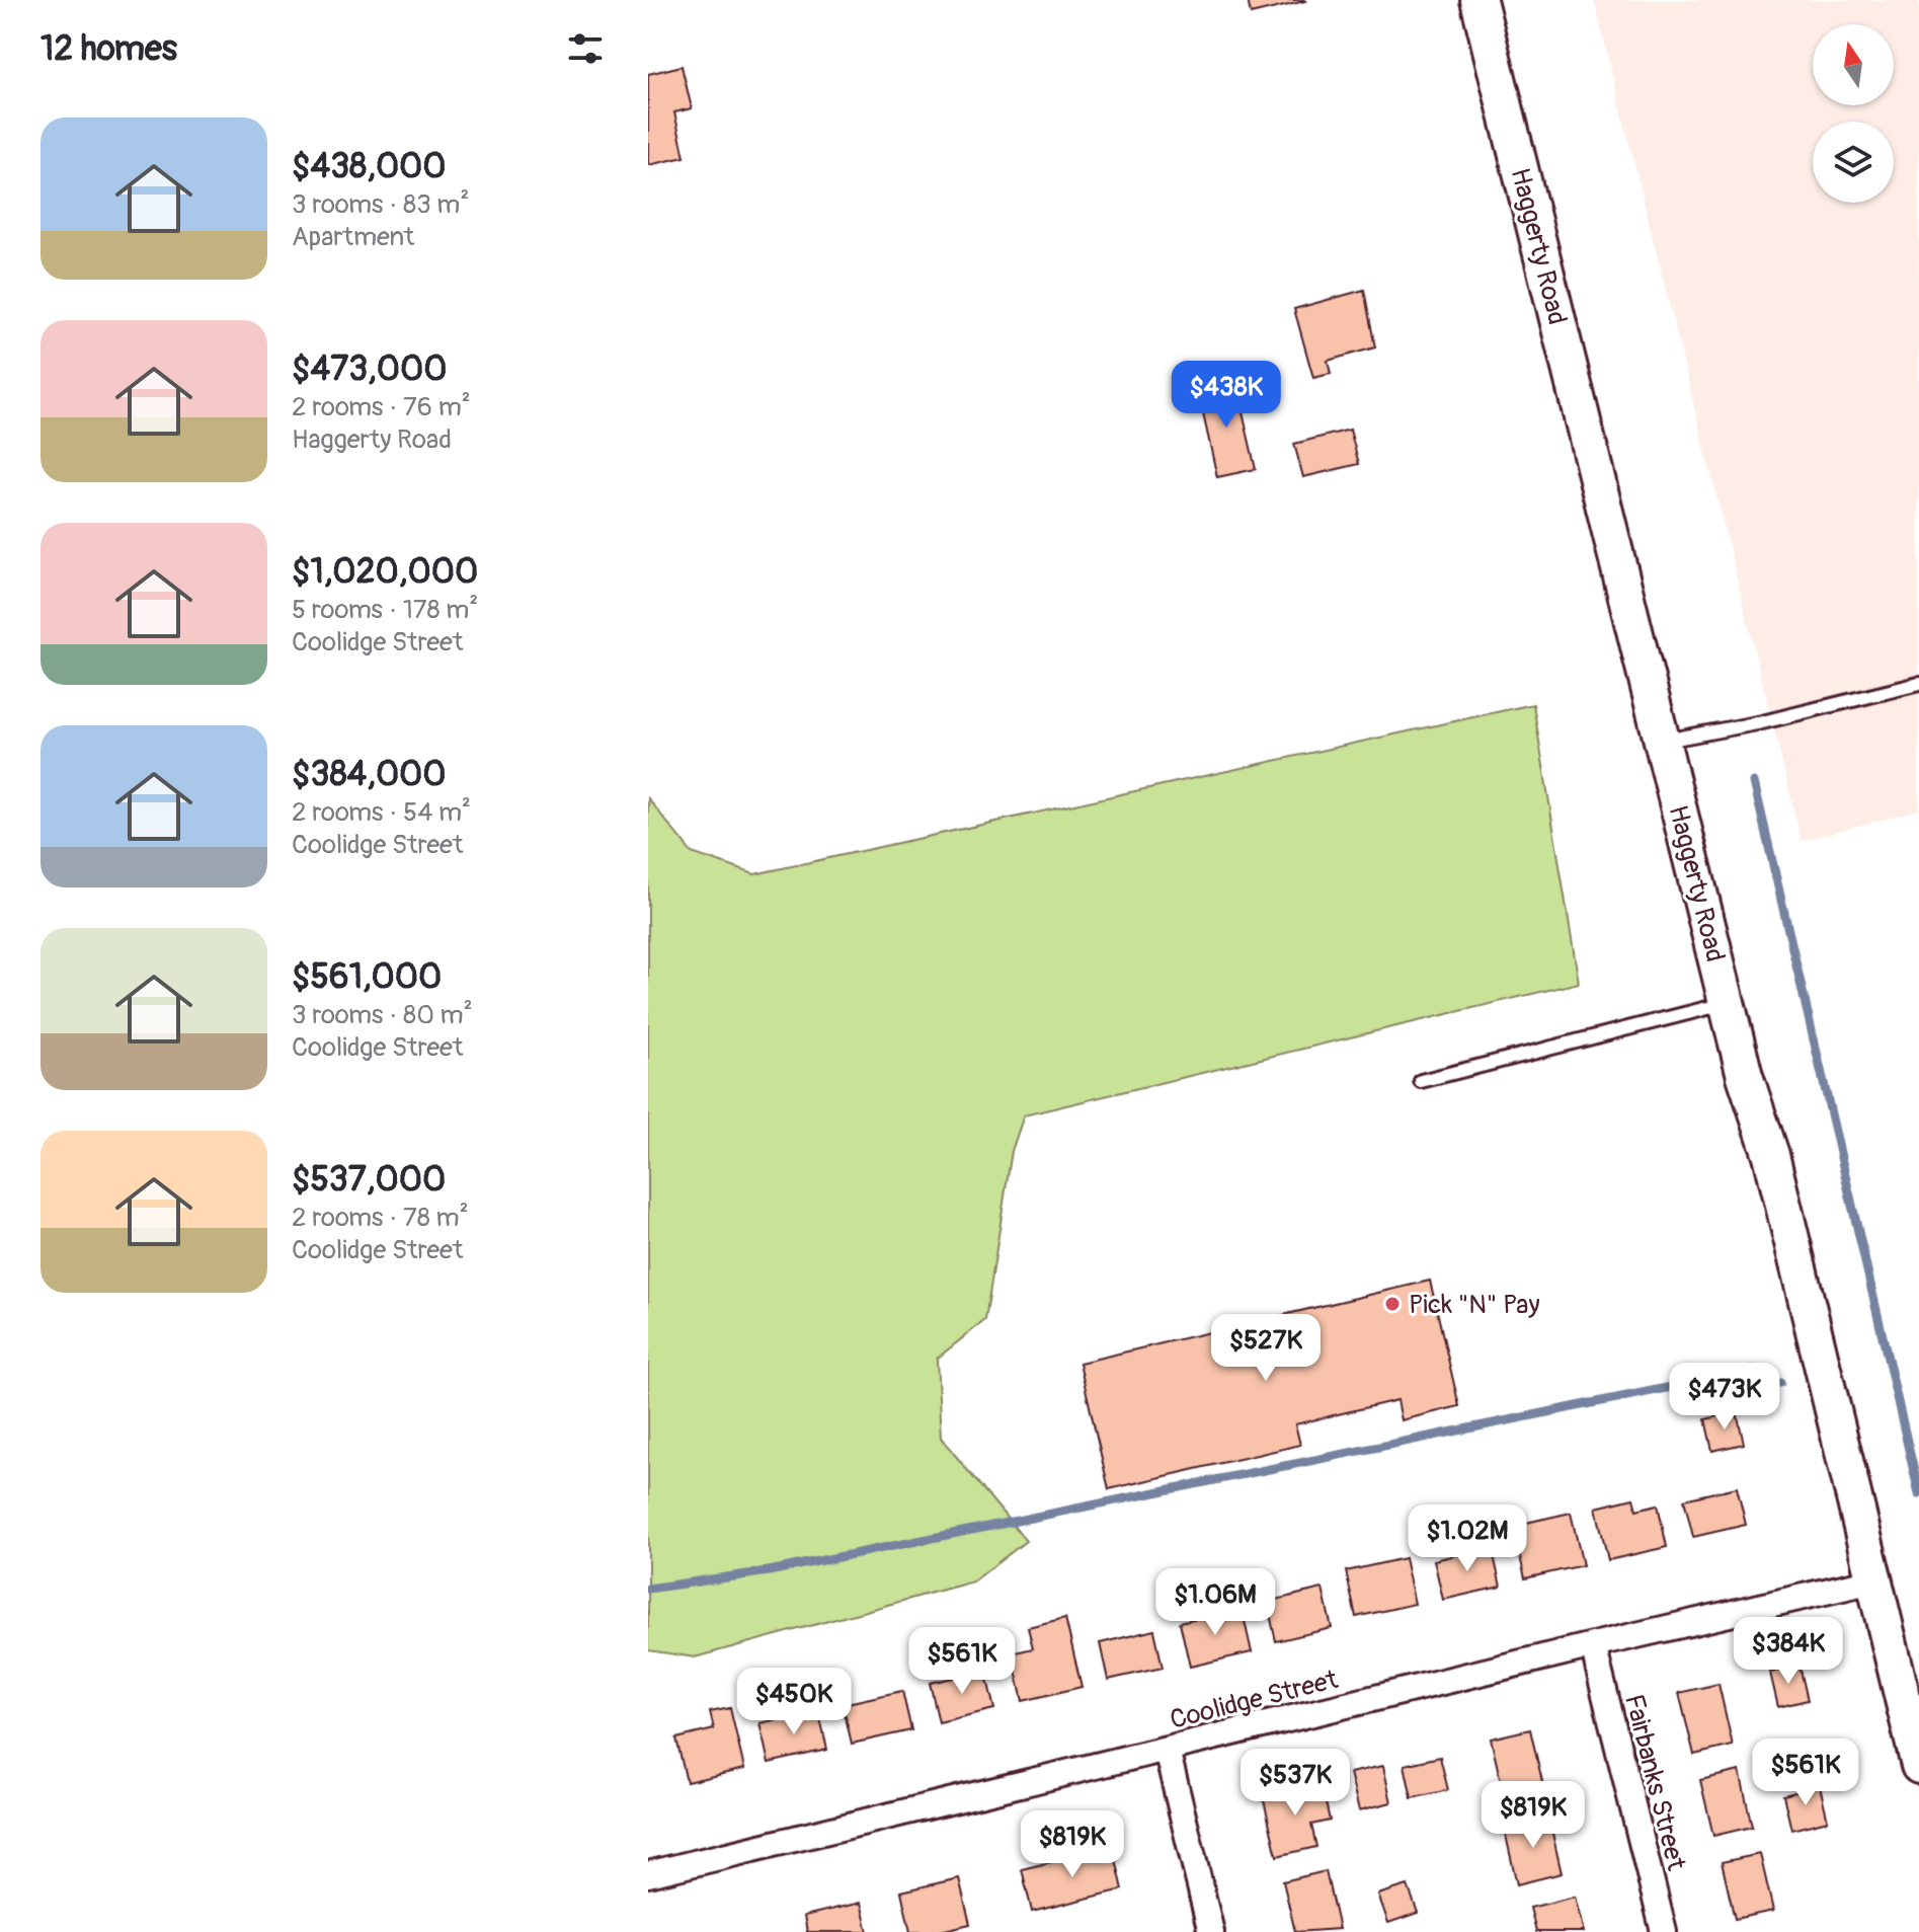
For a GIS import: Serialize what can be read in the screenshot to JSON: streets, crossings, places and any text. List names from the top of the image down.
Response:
{
  "streets": {
    "main road": ["Haggerty Road"],
    "street": ["Coolidge Street", "Fairbanks Street"]
  },
  "crossings": [
    ["Haggerty Road", "Coolidge Street"],
    ["Coolidge Street", "Fairbanks Street"]
  ],
  "places": ["Pick \"N\" Pay"],
  "north": "top",
  "page": {
    "heading": "12 homes",
    "list": [
      {
        "name": "$438,000",
        "note": "3 rooms · 83 m² · Apartment"
      },
      {
        "name": "$473,000",
        "note": "2 rooms · 76 m² · Haggerty Road"
      },
      {
        "name": "$1,020,000",
        "note": "5 rooms · 178 m² · Coolidge Street"
      },
      {
        "name": "$384,000",
        "note": "2 rooms · 54 m² · Coolidge Street"
      },
      {
        "name": "$561,000",
        "note": "3 rooms · 80 m² · Coolidge Street"
      },
      {
        "name": "$537,000",
        "note": "2 rooms · 78 m² · Coolidge Street"
      }
    ],
    "price": [
      "$438K",
      "$527K",
      "$473K",
      "$1.02M",
      "$1.06M",
      "$384K",
      "$561K",
      "$450K",
      "$561K",
      "$537K",
      "$819K",
      "$819K"
    ]
  }
}
